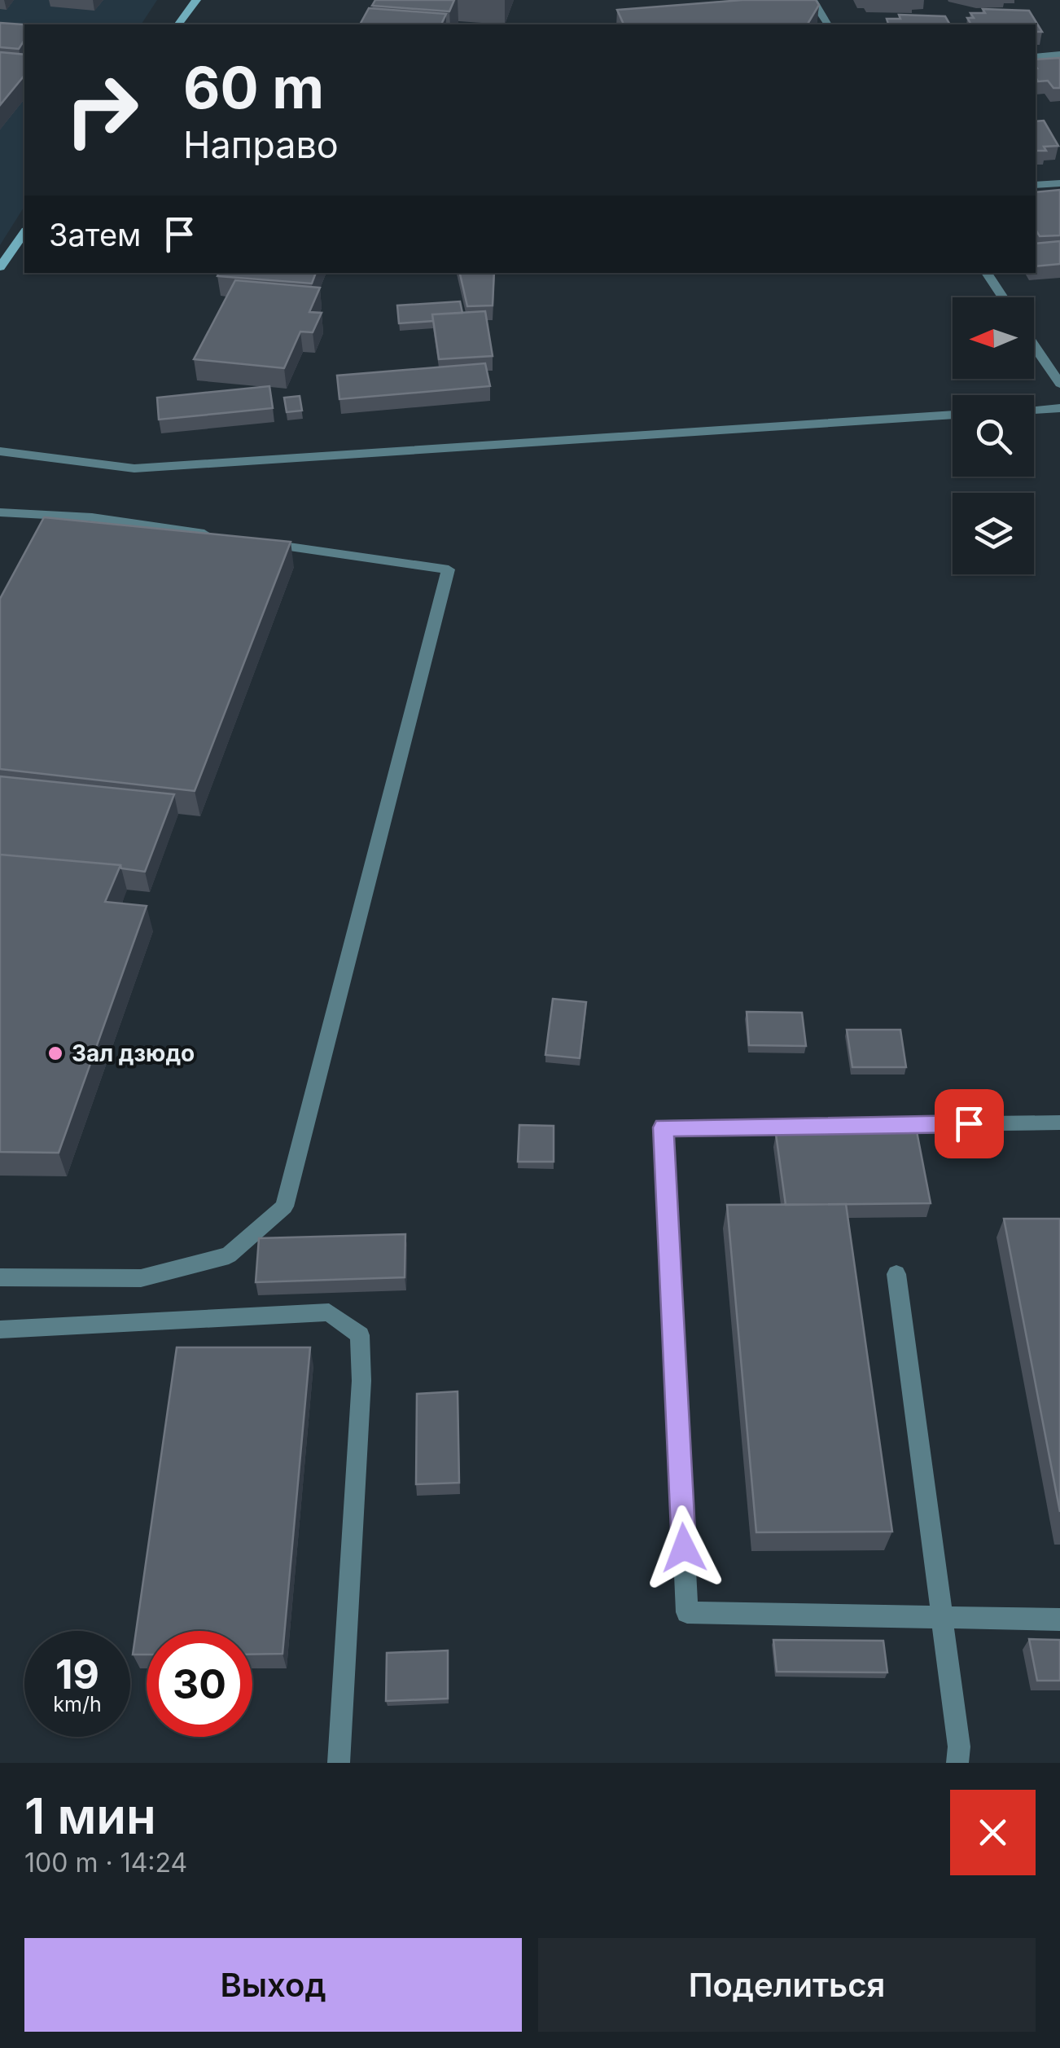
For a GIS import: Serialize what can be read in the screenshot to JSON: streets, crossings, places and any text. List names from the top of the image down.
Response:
{
  "places": ["Зал дзюдо"],
  "north": "left",
  "page": {
    "turn": ["60 m", "Направо"],
    "then": "Затем",
    "speed": "19 km/h",
    "limit": "30",
    "heading": ["1 мин", "100 m · 14:24"],
    "buttons": ["Выход", "Поделиться"]
  }
}
